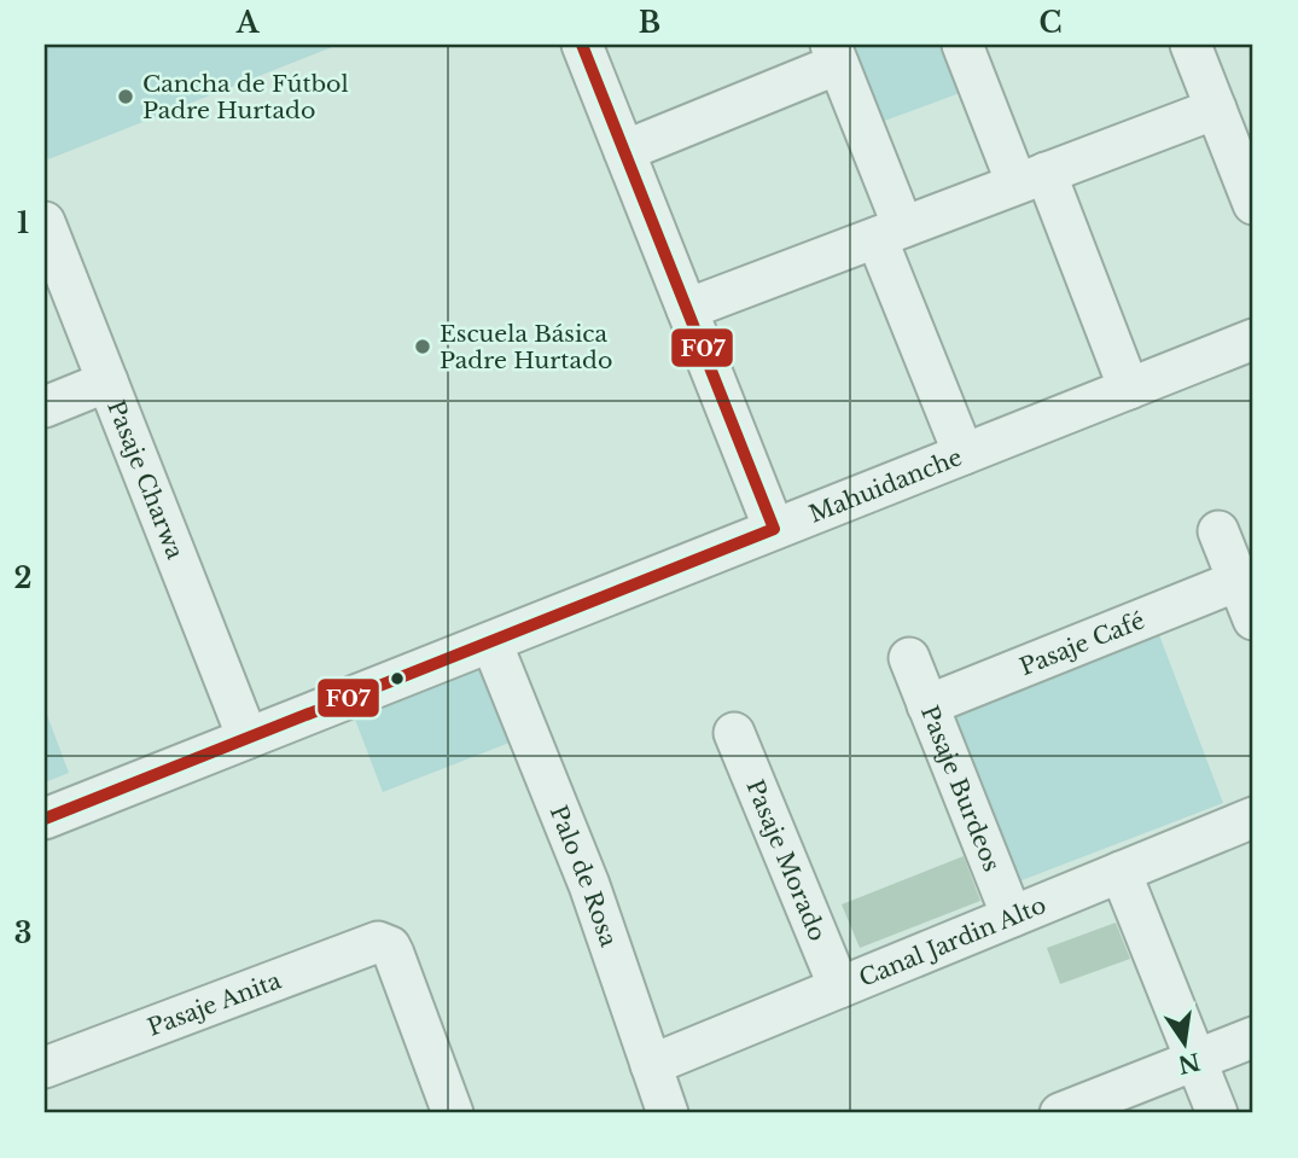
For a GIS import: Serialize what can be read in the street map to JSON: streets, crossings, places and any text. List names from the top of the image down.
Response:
{
  "streets": {
    "street": [
      "Pasaje Charwa",
      "Mahuidanche",
      "Pasaje Café",
      "Pasaje Burdeos",
      "Pasaje Morado",
      "Palo de Rosa",
      "Canal Jardin Alto",
      "Pasaje Anita"
    ]
  },
  "crossings": [
    ["Pasaje Charwa", "Mahuidanche"],
    ["Mahuidanche", "Palo de Rosa"],
    ["Pasaje Café", "Pasaje Burdeos"],
    ["Pasaje Burdeos", "Canal Jardin Alto"],
    ["Pasaje Morado", "Canal Jardin Alto"],
    ["Palo de Rosa", "Canal Jardin Alto"]
  ],
  "places": ["Cancha de Fútbol Padre Hurtado", "Escuela Básica Padre Hurtado"],
  "lines": ["transit line F07"],
  "north": "bottom",
  "grid": {
    "columns": ["A", "B", "C"],
    "rows": ["1", "2", "3"]
  }
}
